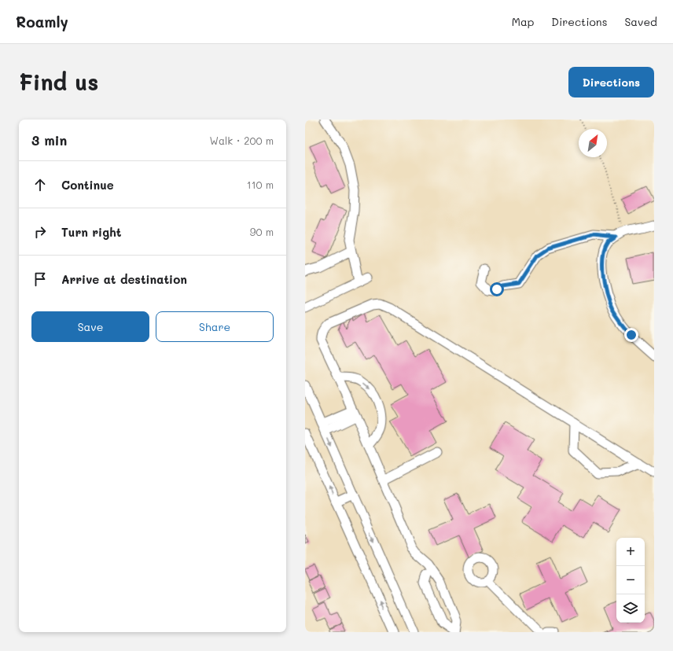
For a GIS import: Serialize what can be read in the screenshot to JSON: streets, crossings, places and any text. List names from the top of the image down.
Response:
{
  "north": "top right",
  "page": {
    "header": "Roamly",
    "nav": ["Map", "Directions", "Saved"],
    "buttons": [
      "Directions",
      ["Save", "Share"]
    ],
    "title": "Find us",
    "heading": ["3 min", "Walk · 200 m"],
    "list": [
      ["Continue", "110 m"],
      ["Turn right", "90 m"],
      "Arrive at destination"
    ],
    "map_buttons": ["+", "−"]
  }
}
